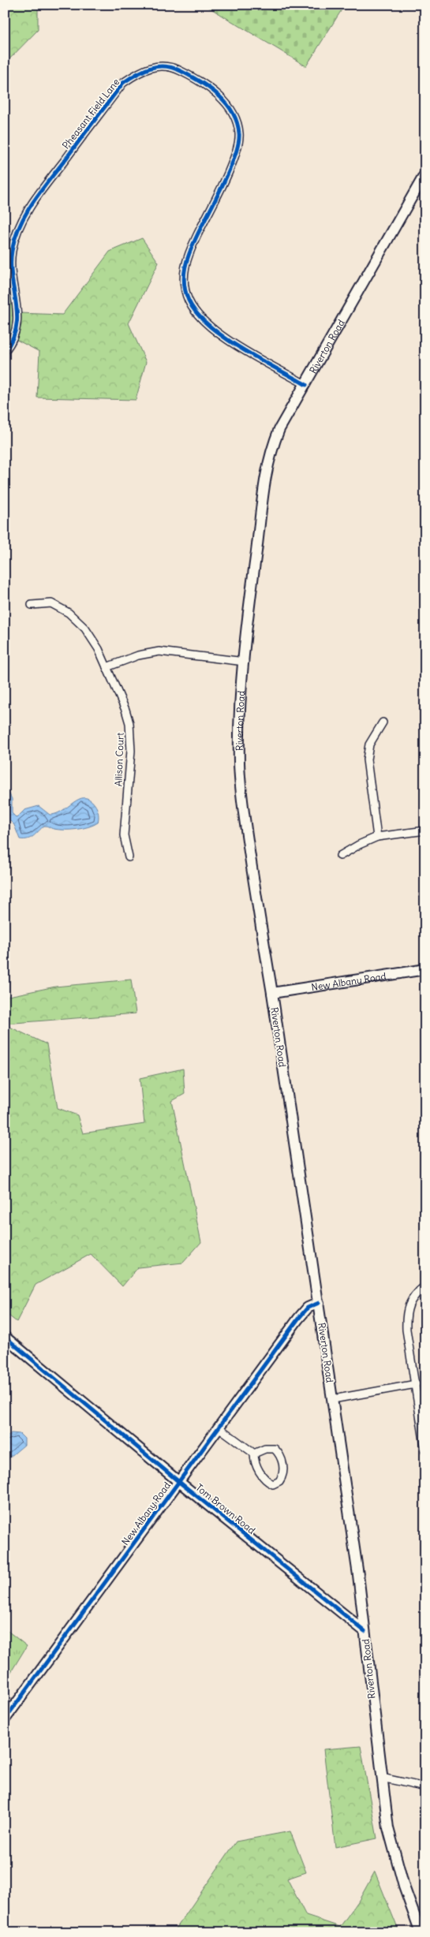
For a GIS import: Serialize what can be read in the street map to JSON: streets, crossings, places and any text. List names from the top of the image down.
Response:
{
  "streets": {
    "main road": ["Riverton Road", "New Albany Road", "Tom Brown Road"],
    "street": ["Pheasant Field Lane", "Allison Court"]
  },
  "crossings": [
    ["Pheasant Field Lane", "Riverton Road"],
    ["Riverton Road", "New Albany Road"],
    ["Riverton Road", "Tom Brown Road"],
    ["New Albany Road", "Tom Brown Road"]
  ]
}
